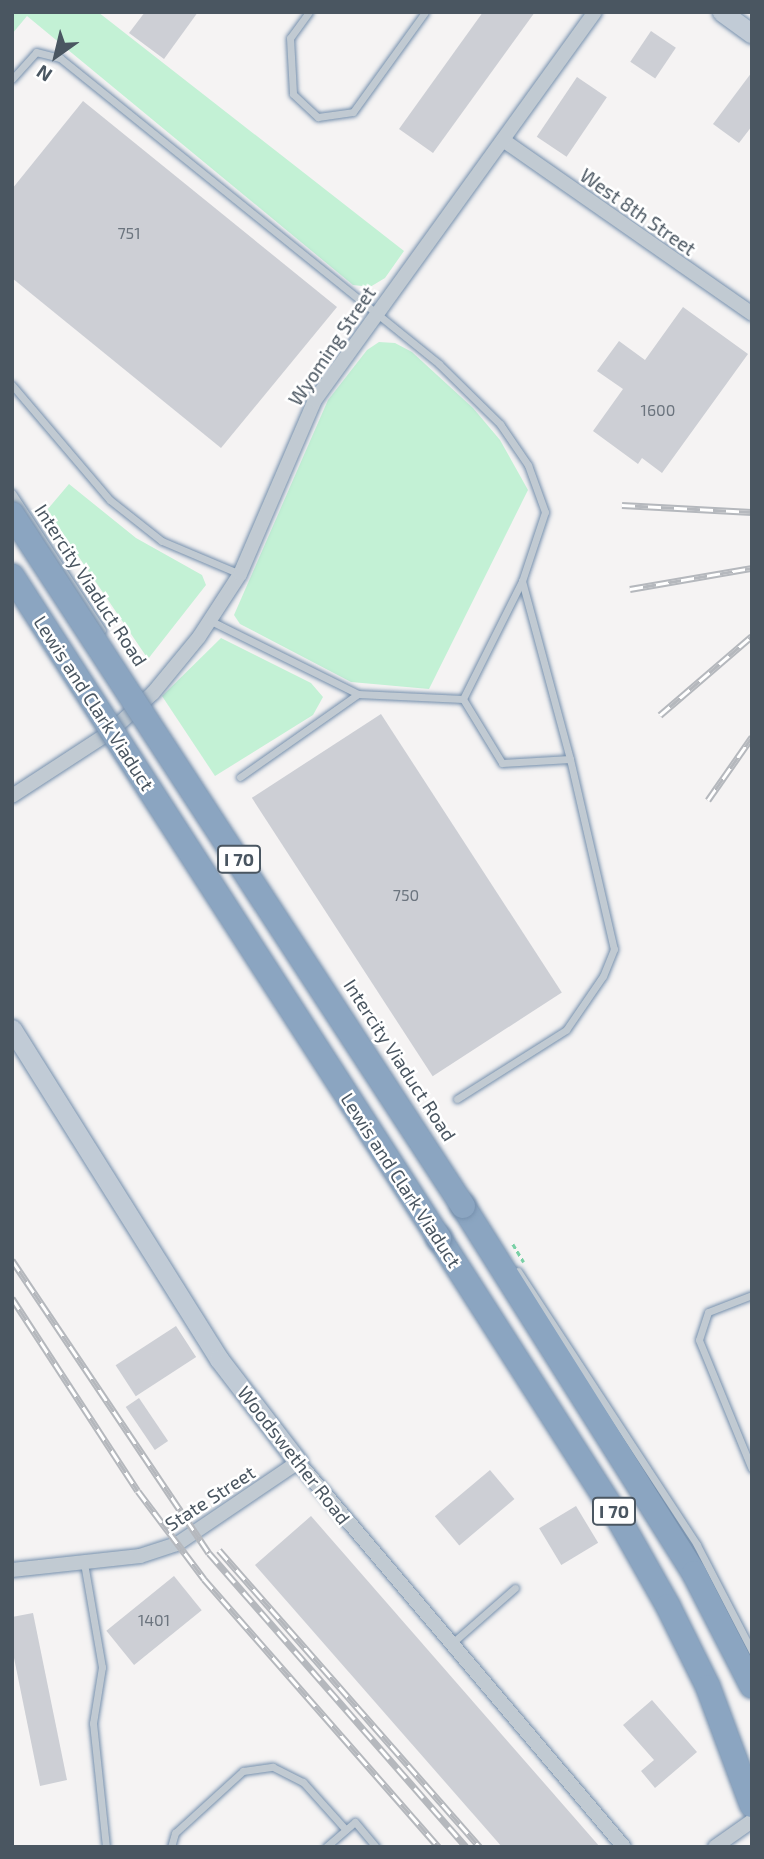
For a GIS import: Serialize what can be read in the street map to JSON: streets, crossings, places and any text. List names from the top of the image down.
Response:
{
  "streets": {
    "highway": ["Lewis and Clark Viaduct", "I 70"],
    "street": [
      "West 8th Street",
      "Wyoming Street",
      "Woodswether Road",
      "State Street"
    ],
    "lane": ["Intercity Viaduct Road"]
  },
  "crossings": [
    ["West 8th Street", "Wyoming Street"],
    ["Wyoming Street", "Intercity Viaduct Road"],
    ["Woodswether Road", "State Street"]
  ],
  "house_numbers": [
    "751",
    "1600",
    "750",
    "1401"
  ],
  "north": "bottom left"
}
